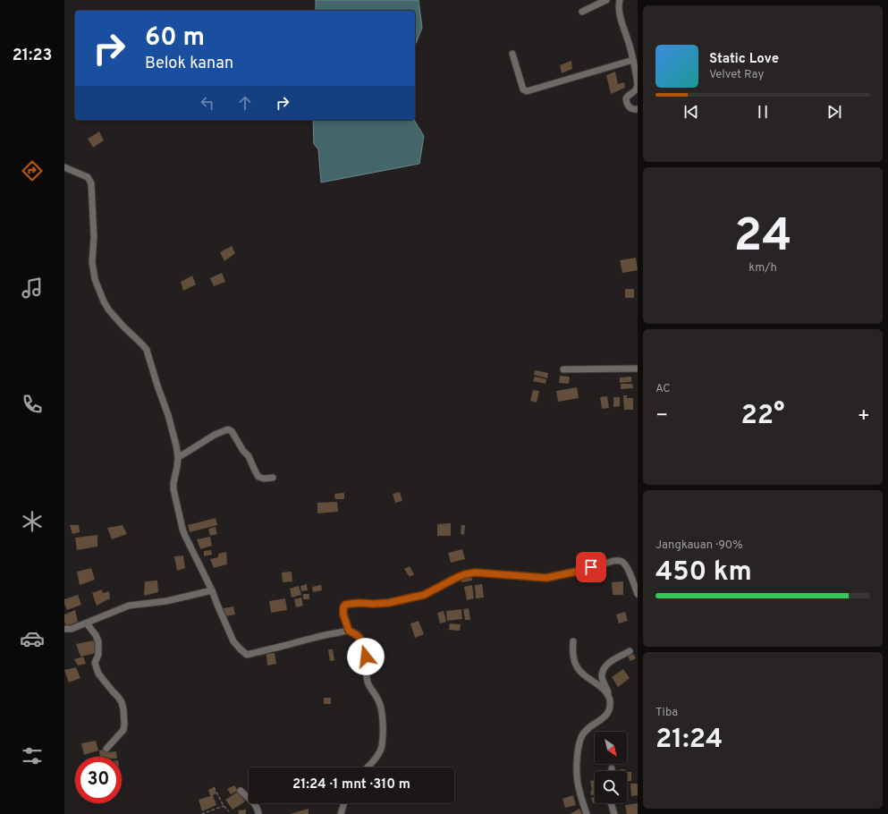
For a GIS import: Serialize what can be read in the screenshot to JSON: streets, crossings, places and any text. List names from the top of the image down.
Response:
{
  "north": "bottom right",
  "page": {
    "tabs": "21:23",
    "turn": ["60 m", "Belok kanan"],
    "song": ["Static Love", "Velvet Ray"],
    "tile": [
      ["24", "km/h"],
      "AC",
      ["Jangkauan · 90%", "450 km"],
      ["Tiba", "21:24"]
    ],
    "heat": ["−", "22°", "+"],
    "limit": "30",
    "trip": "21:24 · 1 mnt · 310 m"
  }
}
